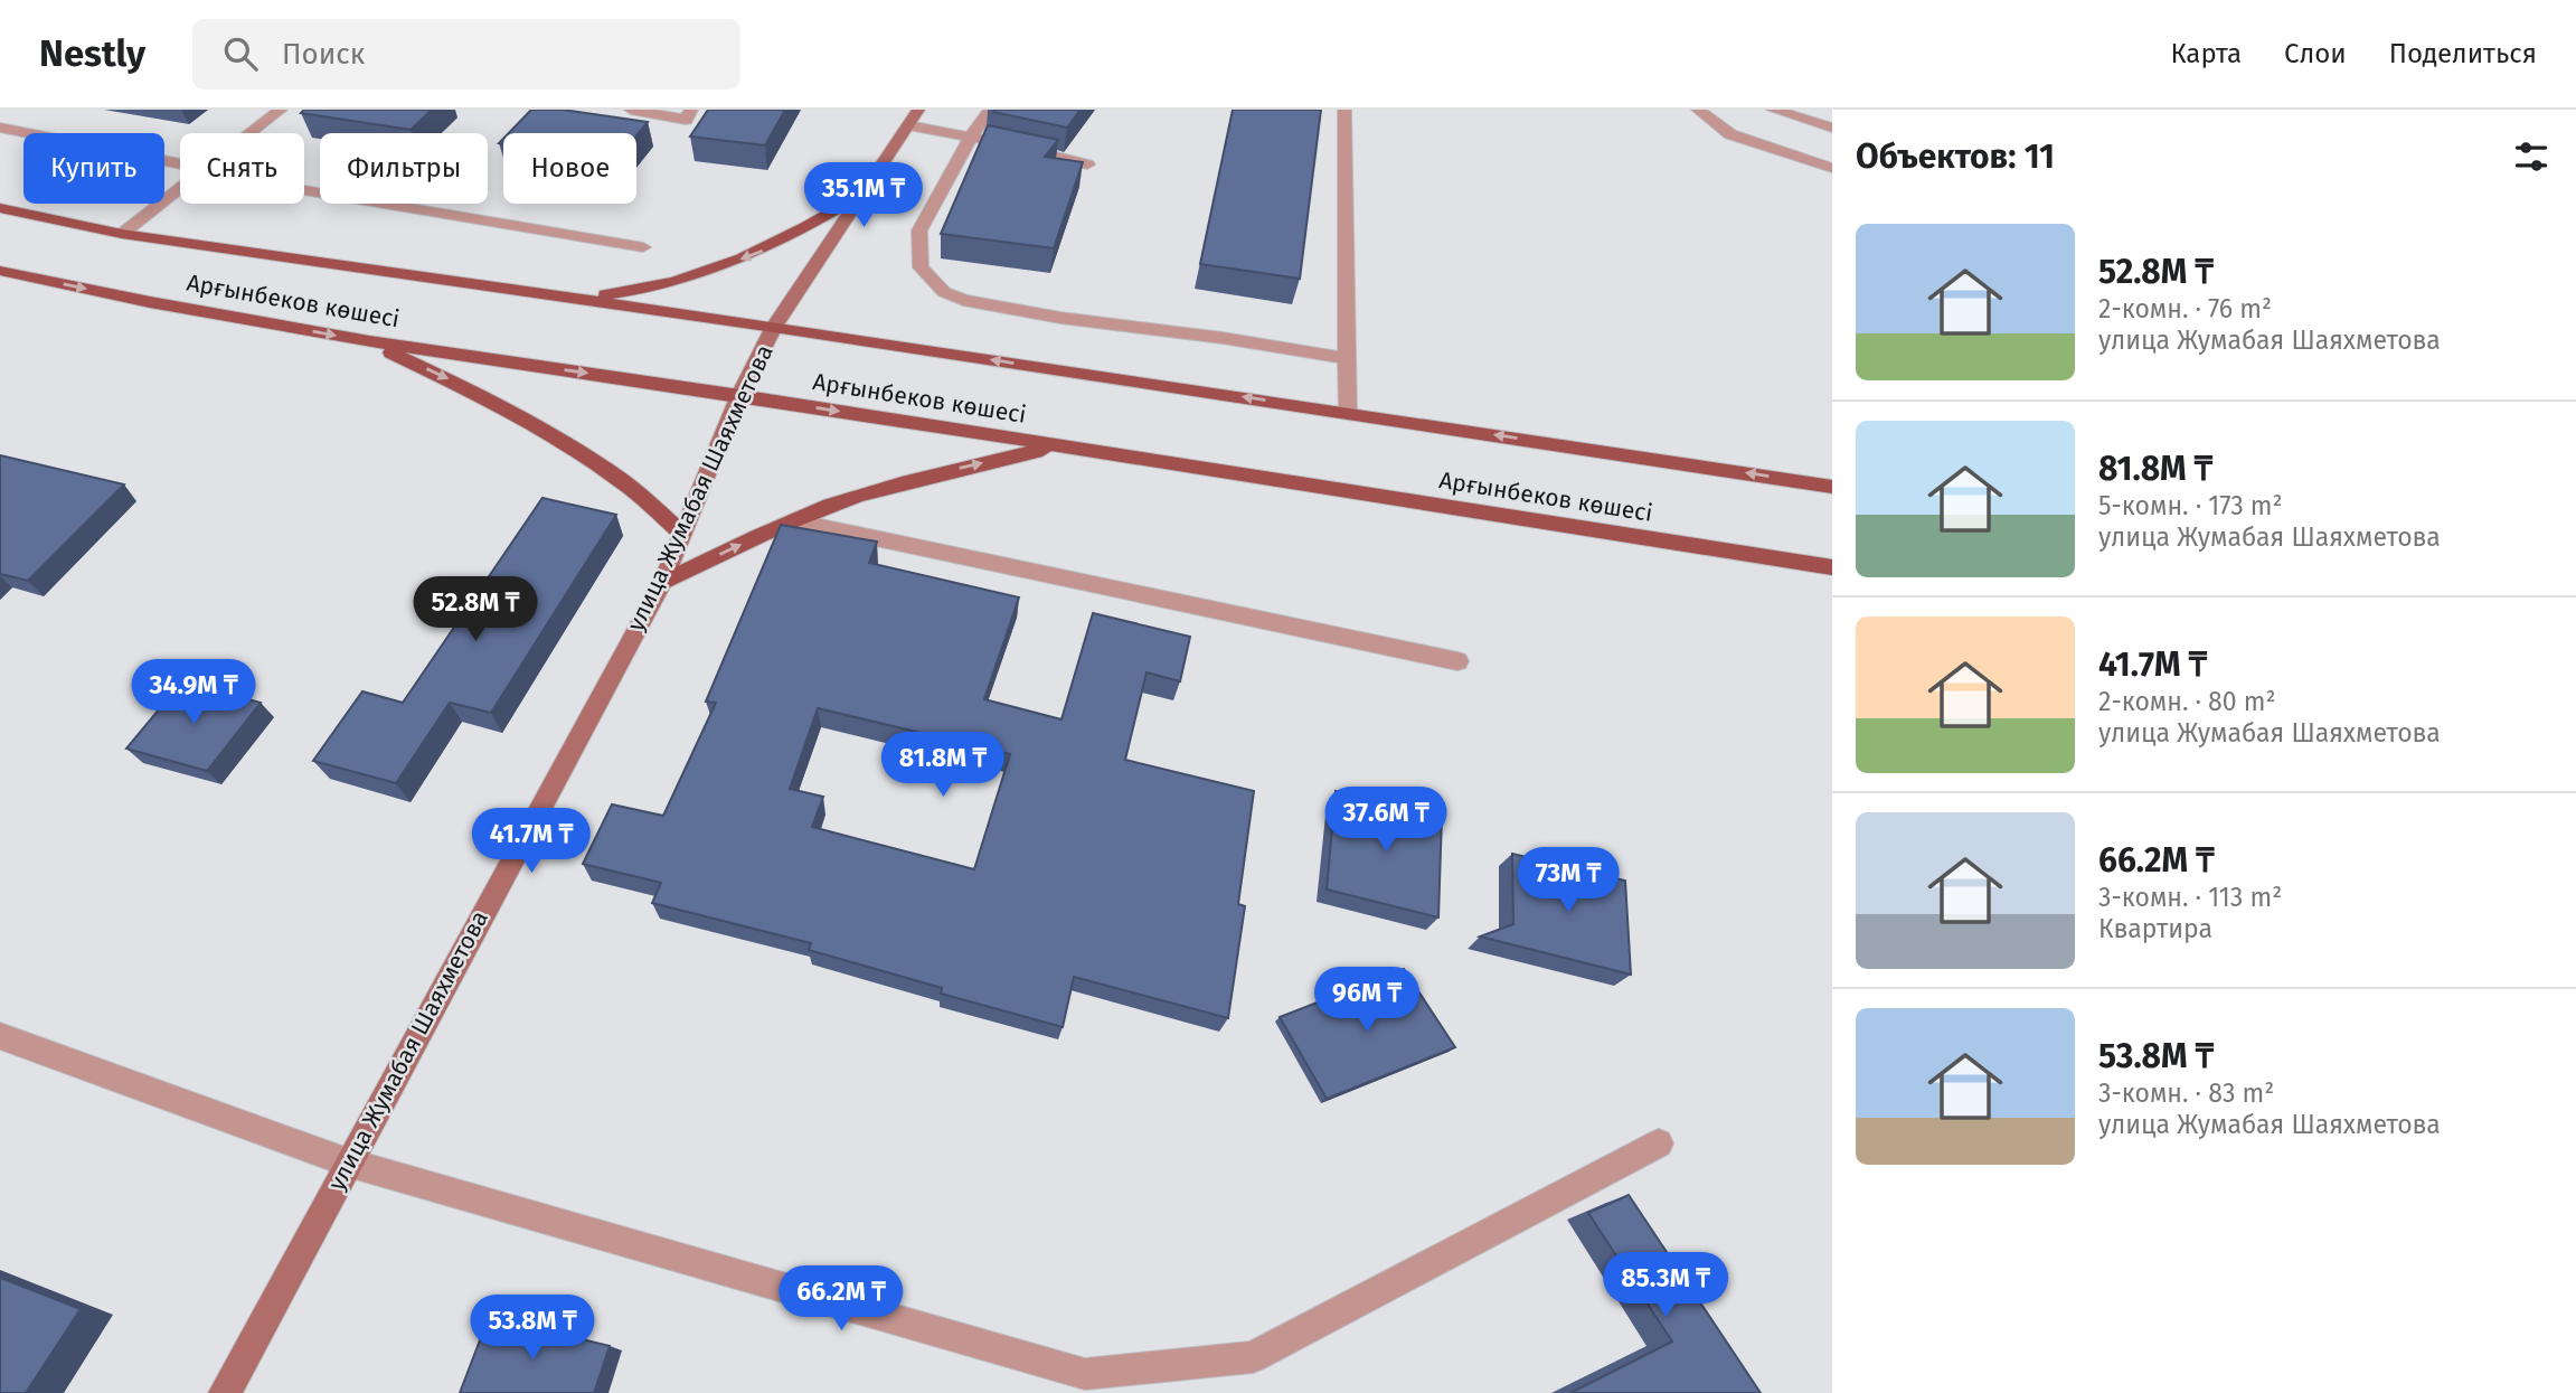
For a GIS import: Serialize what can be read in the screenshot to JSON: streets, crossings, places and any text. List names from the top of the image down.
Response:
{
  "streets": {
    "main road": ["Арғынбеков көшесі"],
    "street": ["улица Жумабая Шаяхметова"]
  },
  "crossings": [
    ["Арғынбеков көшесі", "улица Жумабая Шаяхметова"]
  ],
  "page": {
    "header": "Nestly",
    "search": "Поиск",
    "nav": ["Карта", "Слои", "Поделиться"],
    "heading": "Объектов: 11",
    "chip": [
      "Купить",
      "Снять",
      "Фильтры",
      "Новое"
    ],
    "price": [
      "35.1M ₸",
      "52.8M ₸",
      "34.9M ₸",
      "81.8M ₸",
      "37.6M ₸",
      "41.7M ₸",
      "73M ₸",
      "96M ₸",
      "85.3M ₸",
      "66.2M ₸",
      "53.8M ₸"
    ],
    "list": [
      {
        "name": "52.8M ₸",
        "note": "2-комн. · 76 m² · улица Жумабая Шаяхметова"
      },
      {
        "name": "81.8M ₸",
        "note": "5-комн. · 173 m² · улица Жумабая Шаяхметова"
      },
      {
        "name": "41.7M ₸",
        "note": "2-комн. · 80 m² · улица Жумабая Шаяхметова"
      },
      {
        "name": "66.2M ₸",
        "note": "3-комн. · 113 m² · Квартира"
      },
      {
        "name": "53.8M ₸",
        "note": "3-комн. · 83 m² · улица Жумабая Шаяхметова"
      }
    ]
  }
}
